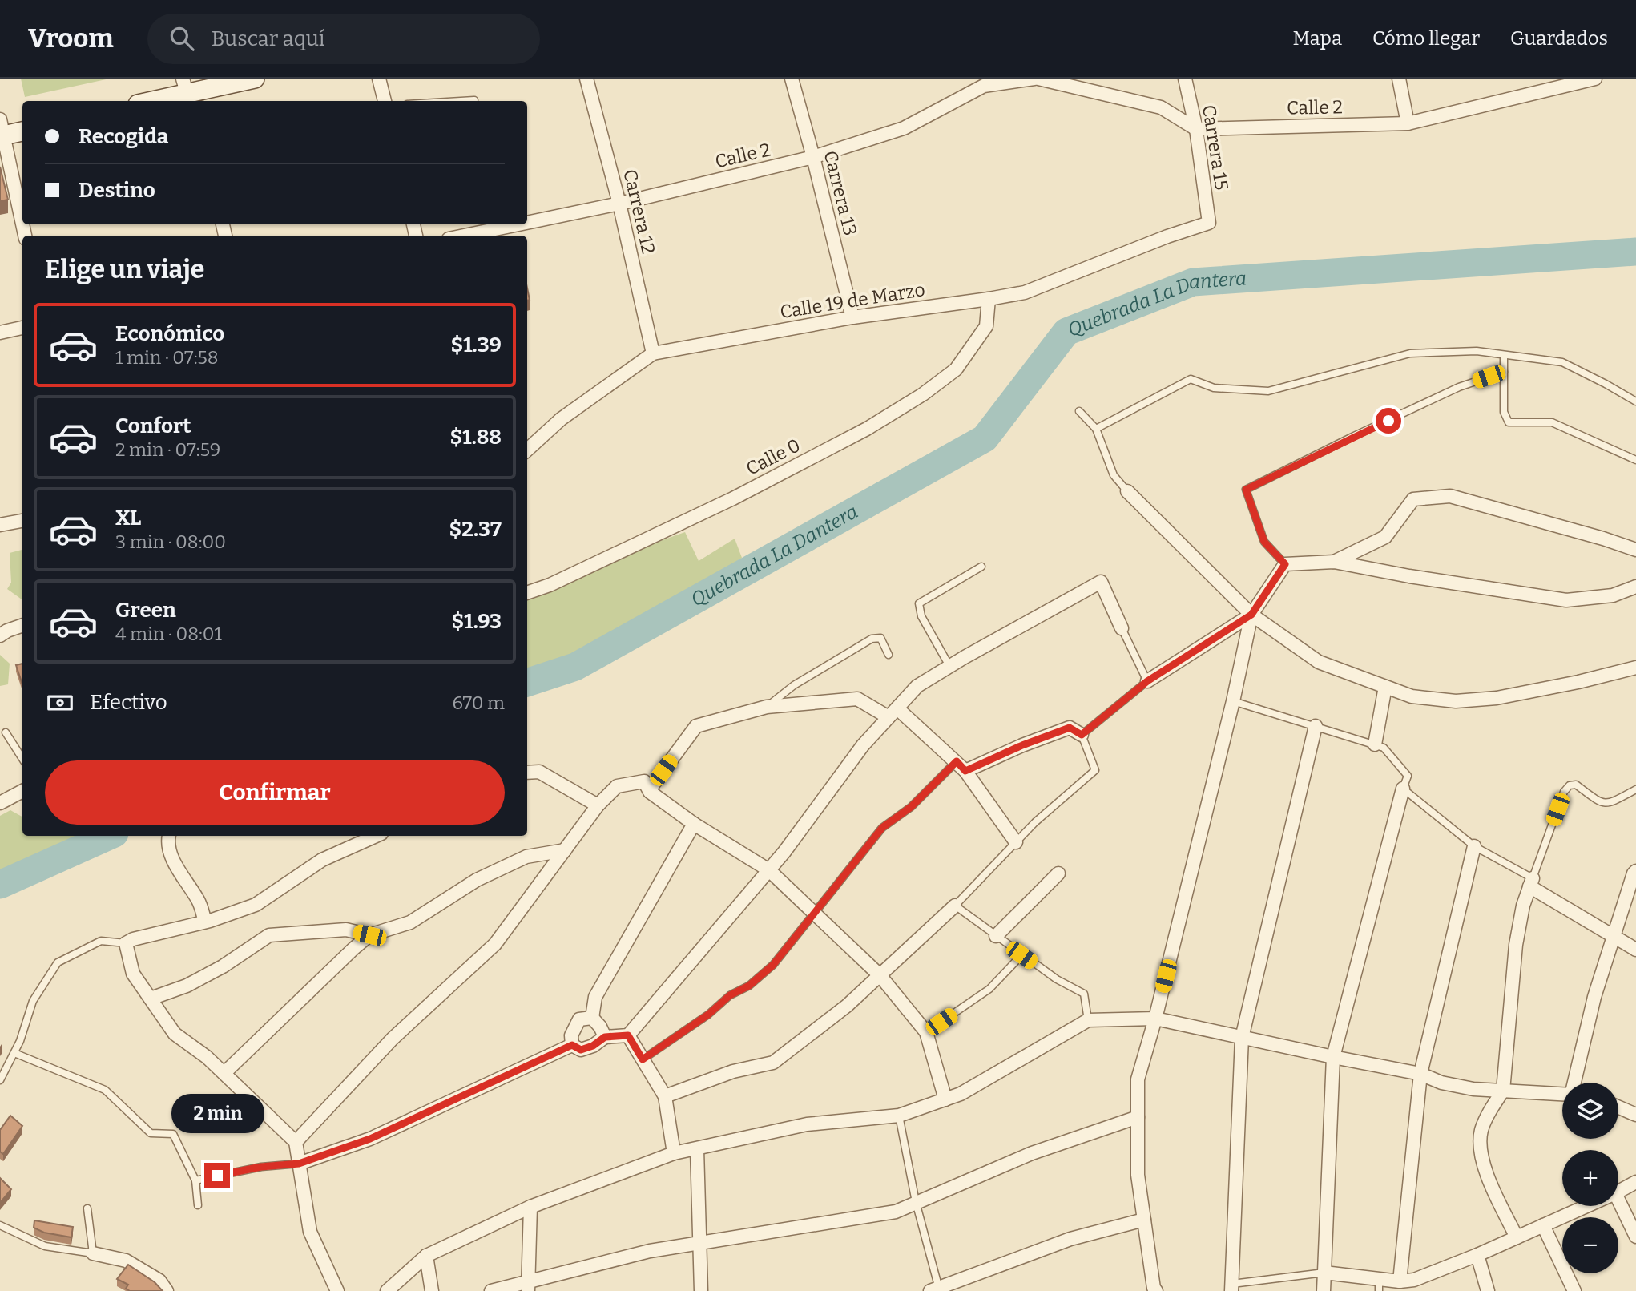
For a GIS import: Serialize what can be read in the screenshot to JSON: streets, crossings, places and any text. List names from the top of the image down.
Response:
{
  "streets": {
    "street": [
      "Calle 2",
      "Carrera 15",
      "Carrera 13",
      "Carrera 12",
      "Calle 19 de Marzo",
      "Calle 0"
    ]
  },
  "crossings": [
    ["Calle 2", "Carrera 15"],
    ["Calle 2", "Carrera 13"],
    ["Calle 2", "Carrera 12"],
    ["Carrera 15", "Calle 19 de Marzo"],
    ["Carrera 13", "Calle 19 de Marzo"],
    ["Carrera 12", "Calle 19 de Marzo"],
    ["Calle 19 de Marzo", "Calle 0"]
  ],
  "water": ["Quebrada La Dantera"],
  "page": {
    "header": "Vroom",
    "search": "Buscar aquí",
    "nav": ["Mapa", "Cómo llegar", "Guardados"],
    "banner": ["Recogida", "Destino"],
    "heading": "Elige un viaje",
    "list": [
      {
        "name": "Económico",
        "note": "1 min · 07:58",
        "value": "$1.39"
      },
      {
        "name": "Confort",
        "note": "2 min · 07:59",
        "value": "$1.88"
      },
      {
        "name": "XL",
        "note": "3 min · 08:00",
        "value": "$2.37"
      },
      {
        "name": "Green",
        "note": "4 min · 08:01",
        "value": "$1.93"
      }
    ],
    "pay": ["Efectivo", "670 m"],
    "buttons": "Confirmar",
    "map_buttons": ["+", "−"],
    "bubble": "2 min"
  }
}
